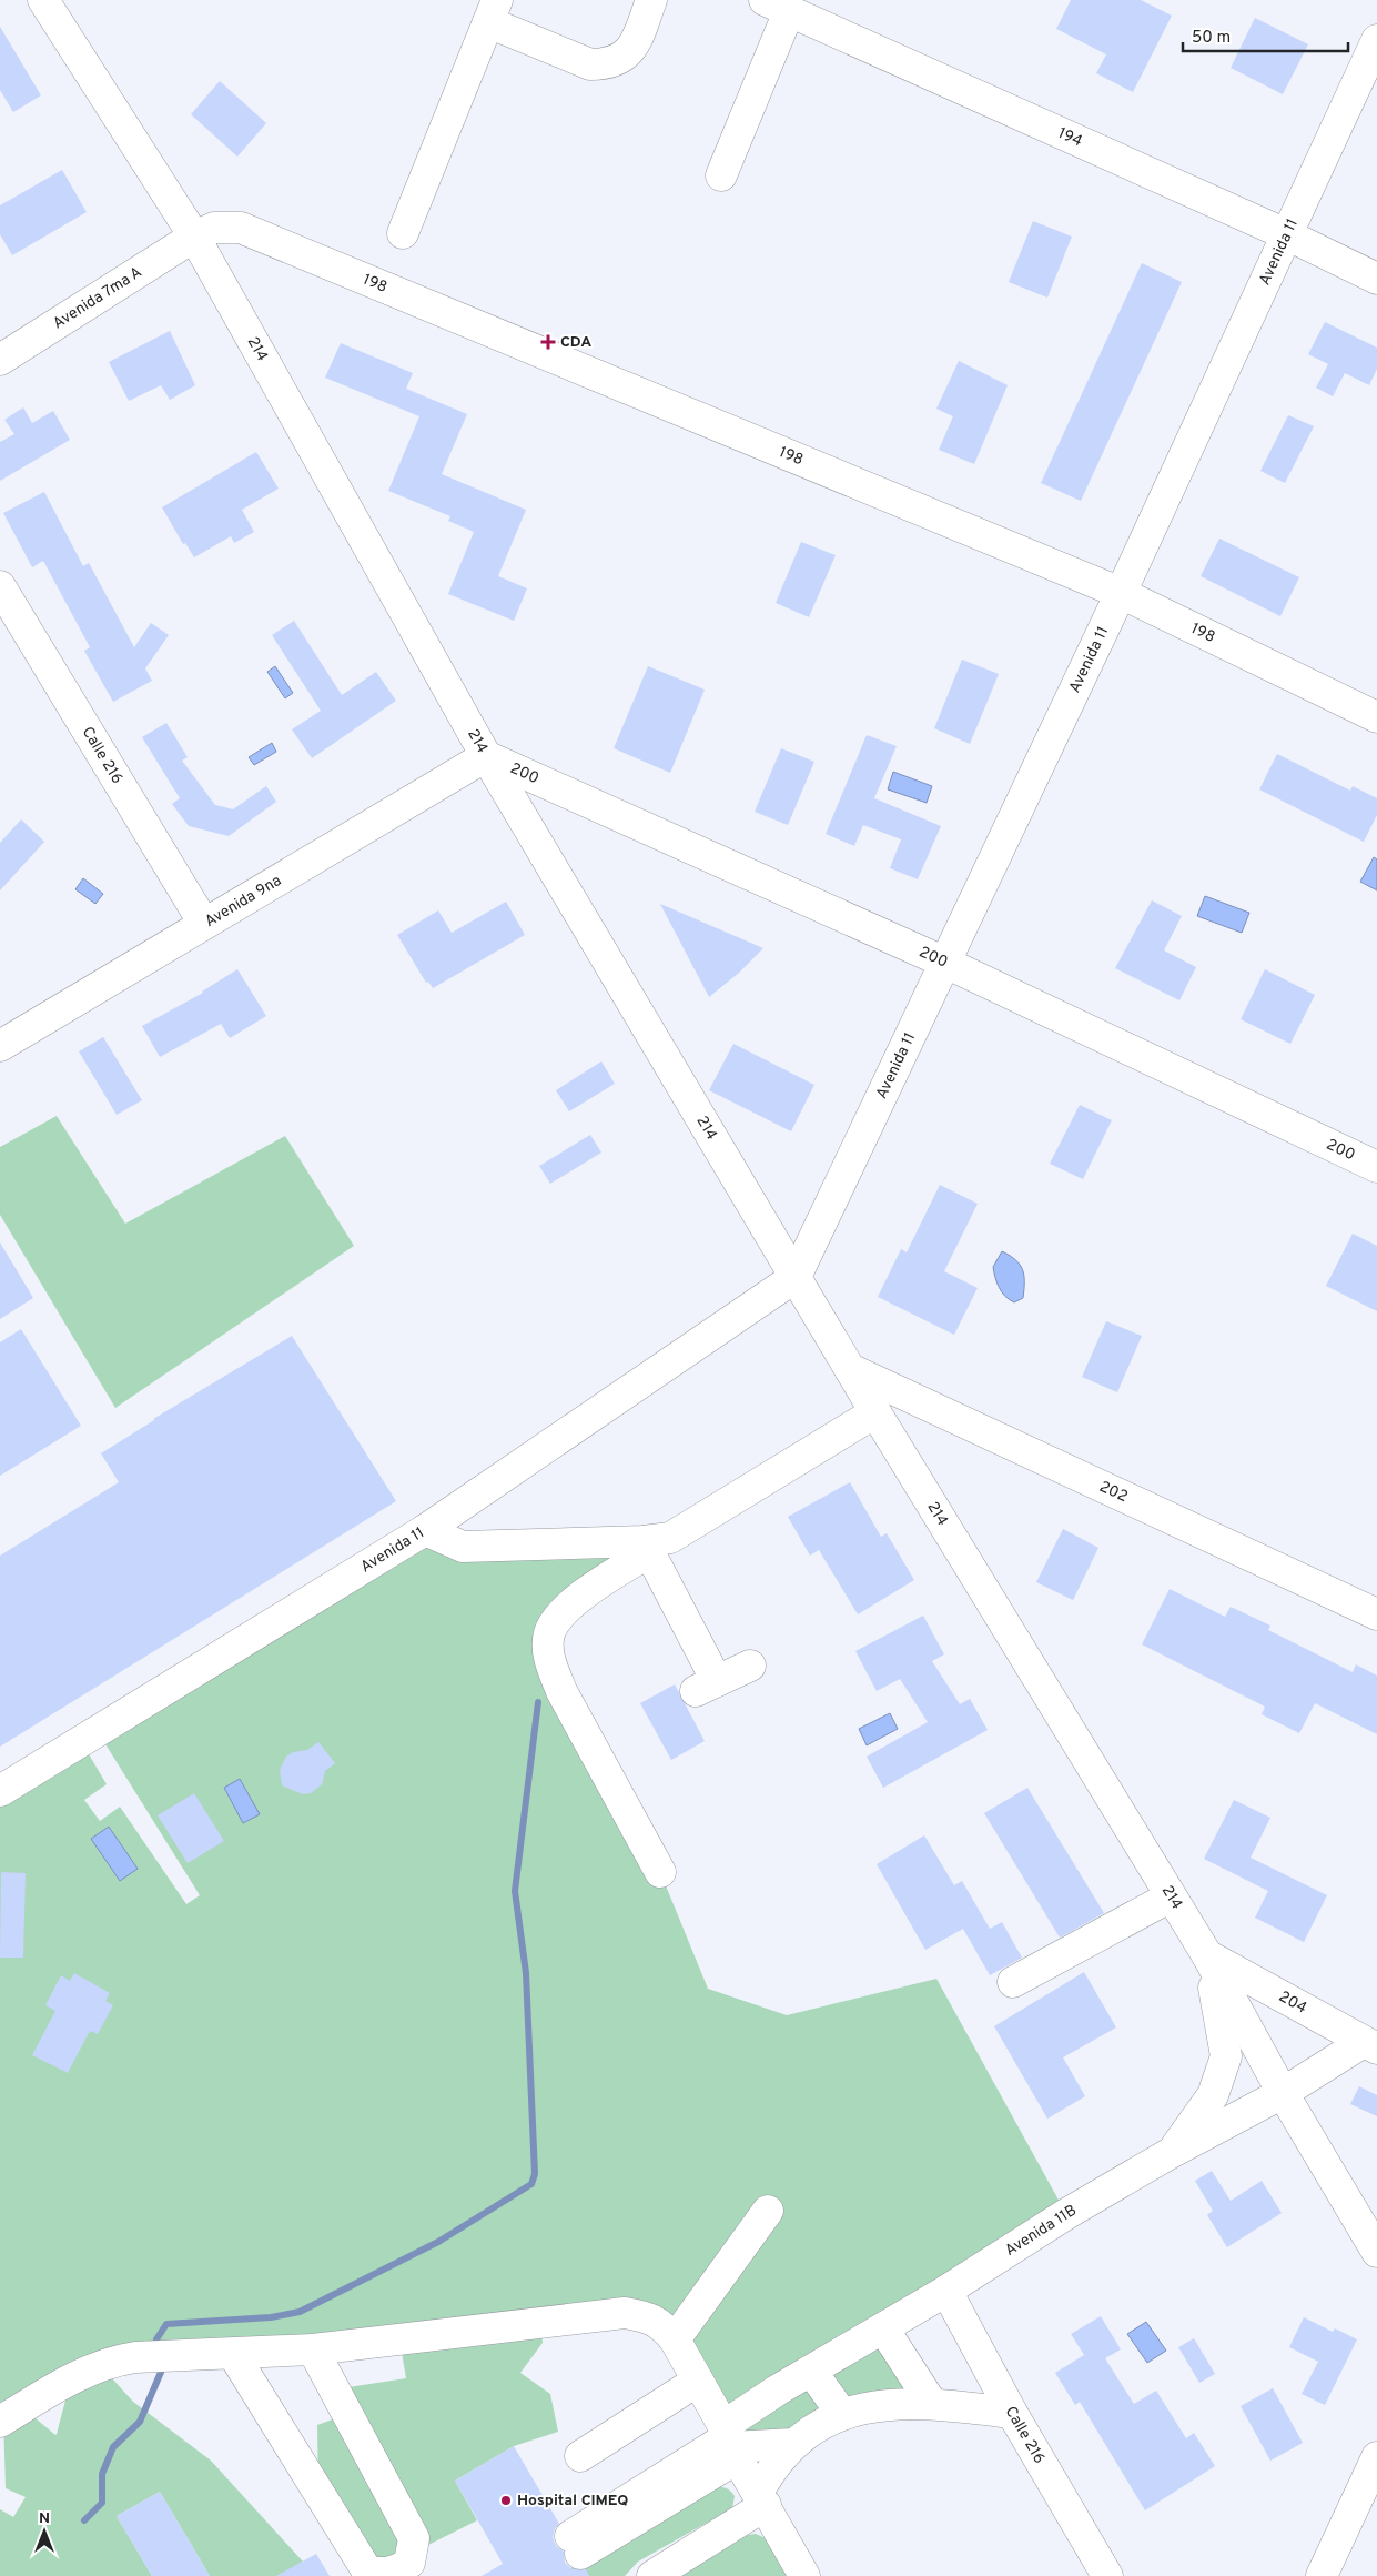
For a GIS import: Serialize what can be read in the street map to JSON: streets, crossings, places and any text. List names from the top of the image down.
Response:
{
  "streets": {
    "street": [
      "194",
      "Avenida 11",
      "198",
      "Avenida 7ma A",
      "214",
      "Calle 216",
      "200",
      "Avenida 9na",
      "202",
      "204",
      "Avenida 11B"
    ]
  },
  "crossings": [
    ["194", "Avenida 11"],
    ["Avenida 11", "198"],
    ["Avenida 11", "214"],
    ["Avenida 11", "200"],
    ["198", "Avenida 7ma A"],
    ["198", "214"],
    ["Avenida 7ma A", "214"],
    ["214", "200"],
    ["214", "Avenida 9na"],
    ["214", "202"],
    ["214", "204"],
    ["214", "Avenida 11B"],
    ["Calle 216", "Avenida 9na"],
    ["Calle 216", "Avenida 11B"],
    ["200", "Avenida 9na"],
    ["204", "Avenida 11B"]
  ],
  "places": {
    "health": ["CDA"],
    "other": ["Hospital CIMEQ"]
  },
  "scale_bar": "50 m",
  "north": "top"
}
